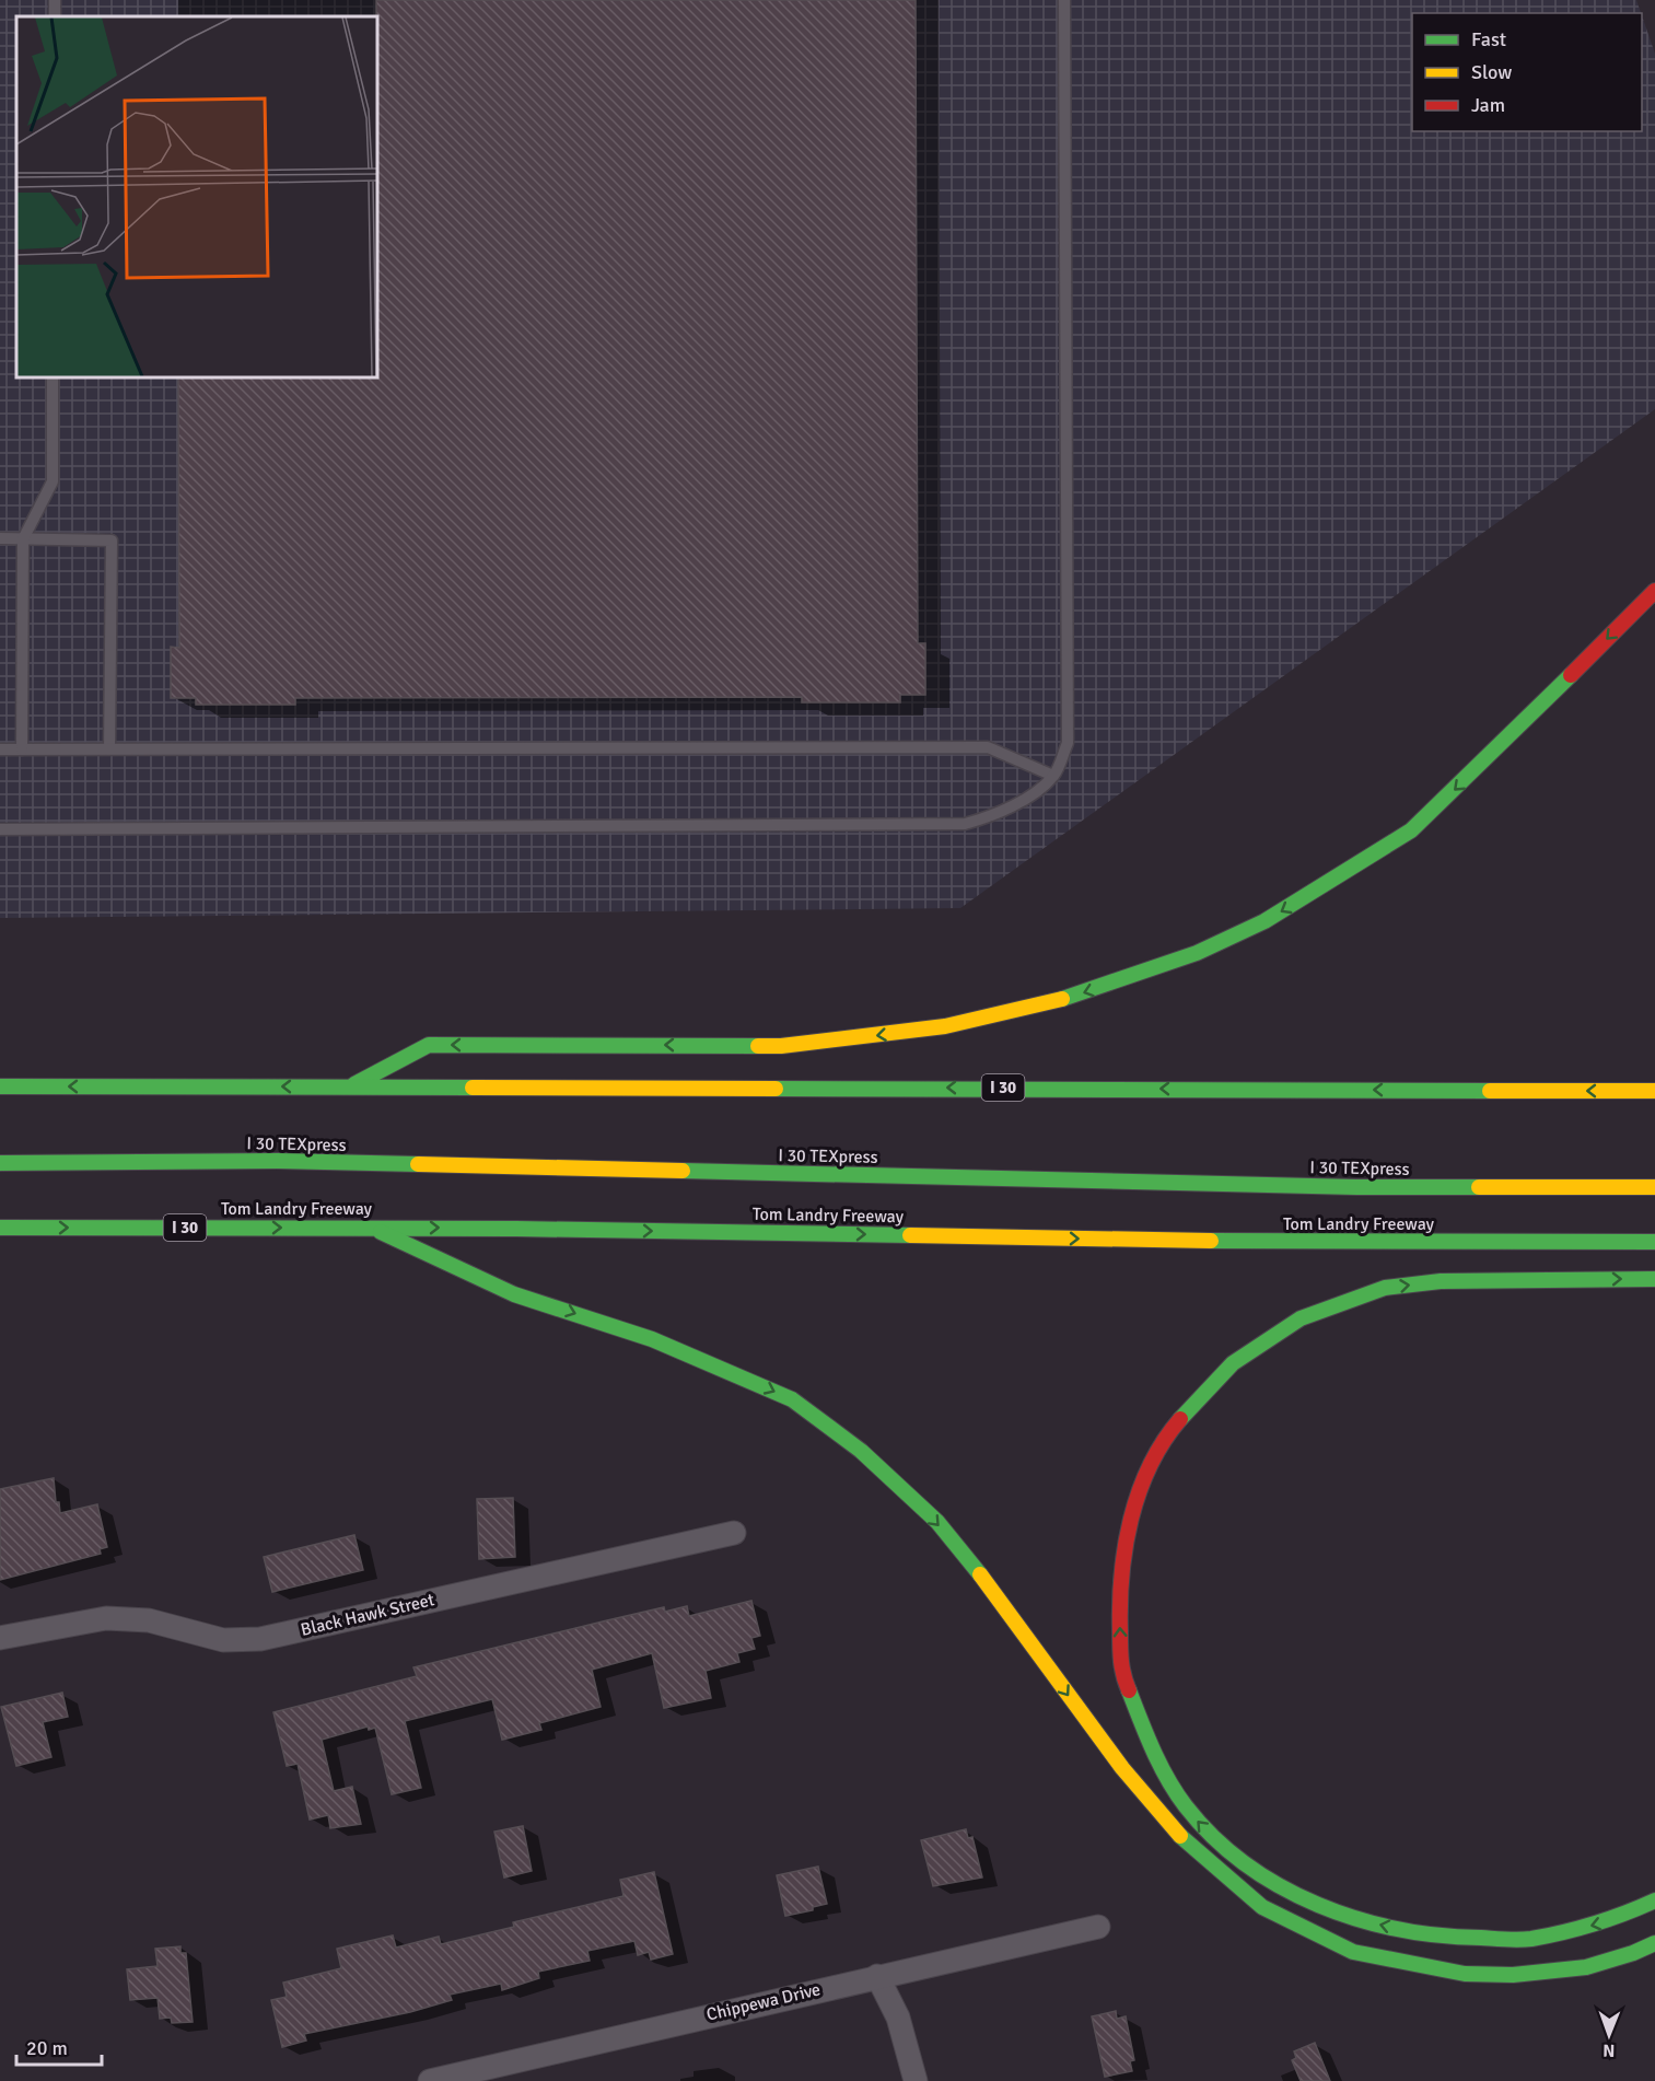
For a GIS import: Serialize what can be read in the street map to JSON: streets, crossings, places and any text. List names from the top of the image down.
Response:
{
  "streets": {
    "highway": ["I 30", "I 30 TEXpress", "Tom Landry Freeway"],
    "street": ["Black Hawk Street", "Chippewa Drive"]
  },
  "one_way": ["Tom Landry Freeway"],
  "legend": ["Fast", "Slow", "Jam"],
  "scale_bar": "20 m",
  "north": "bottom"
}
